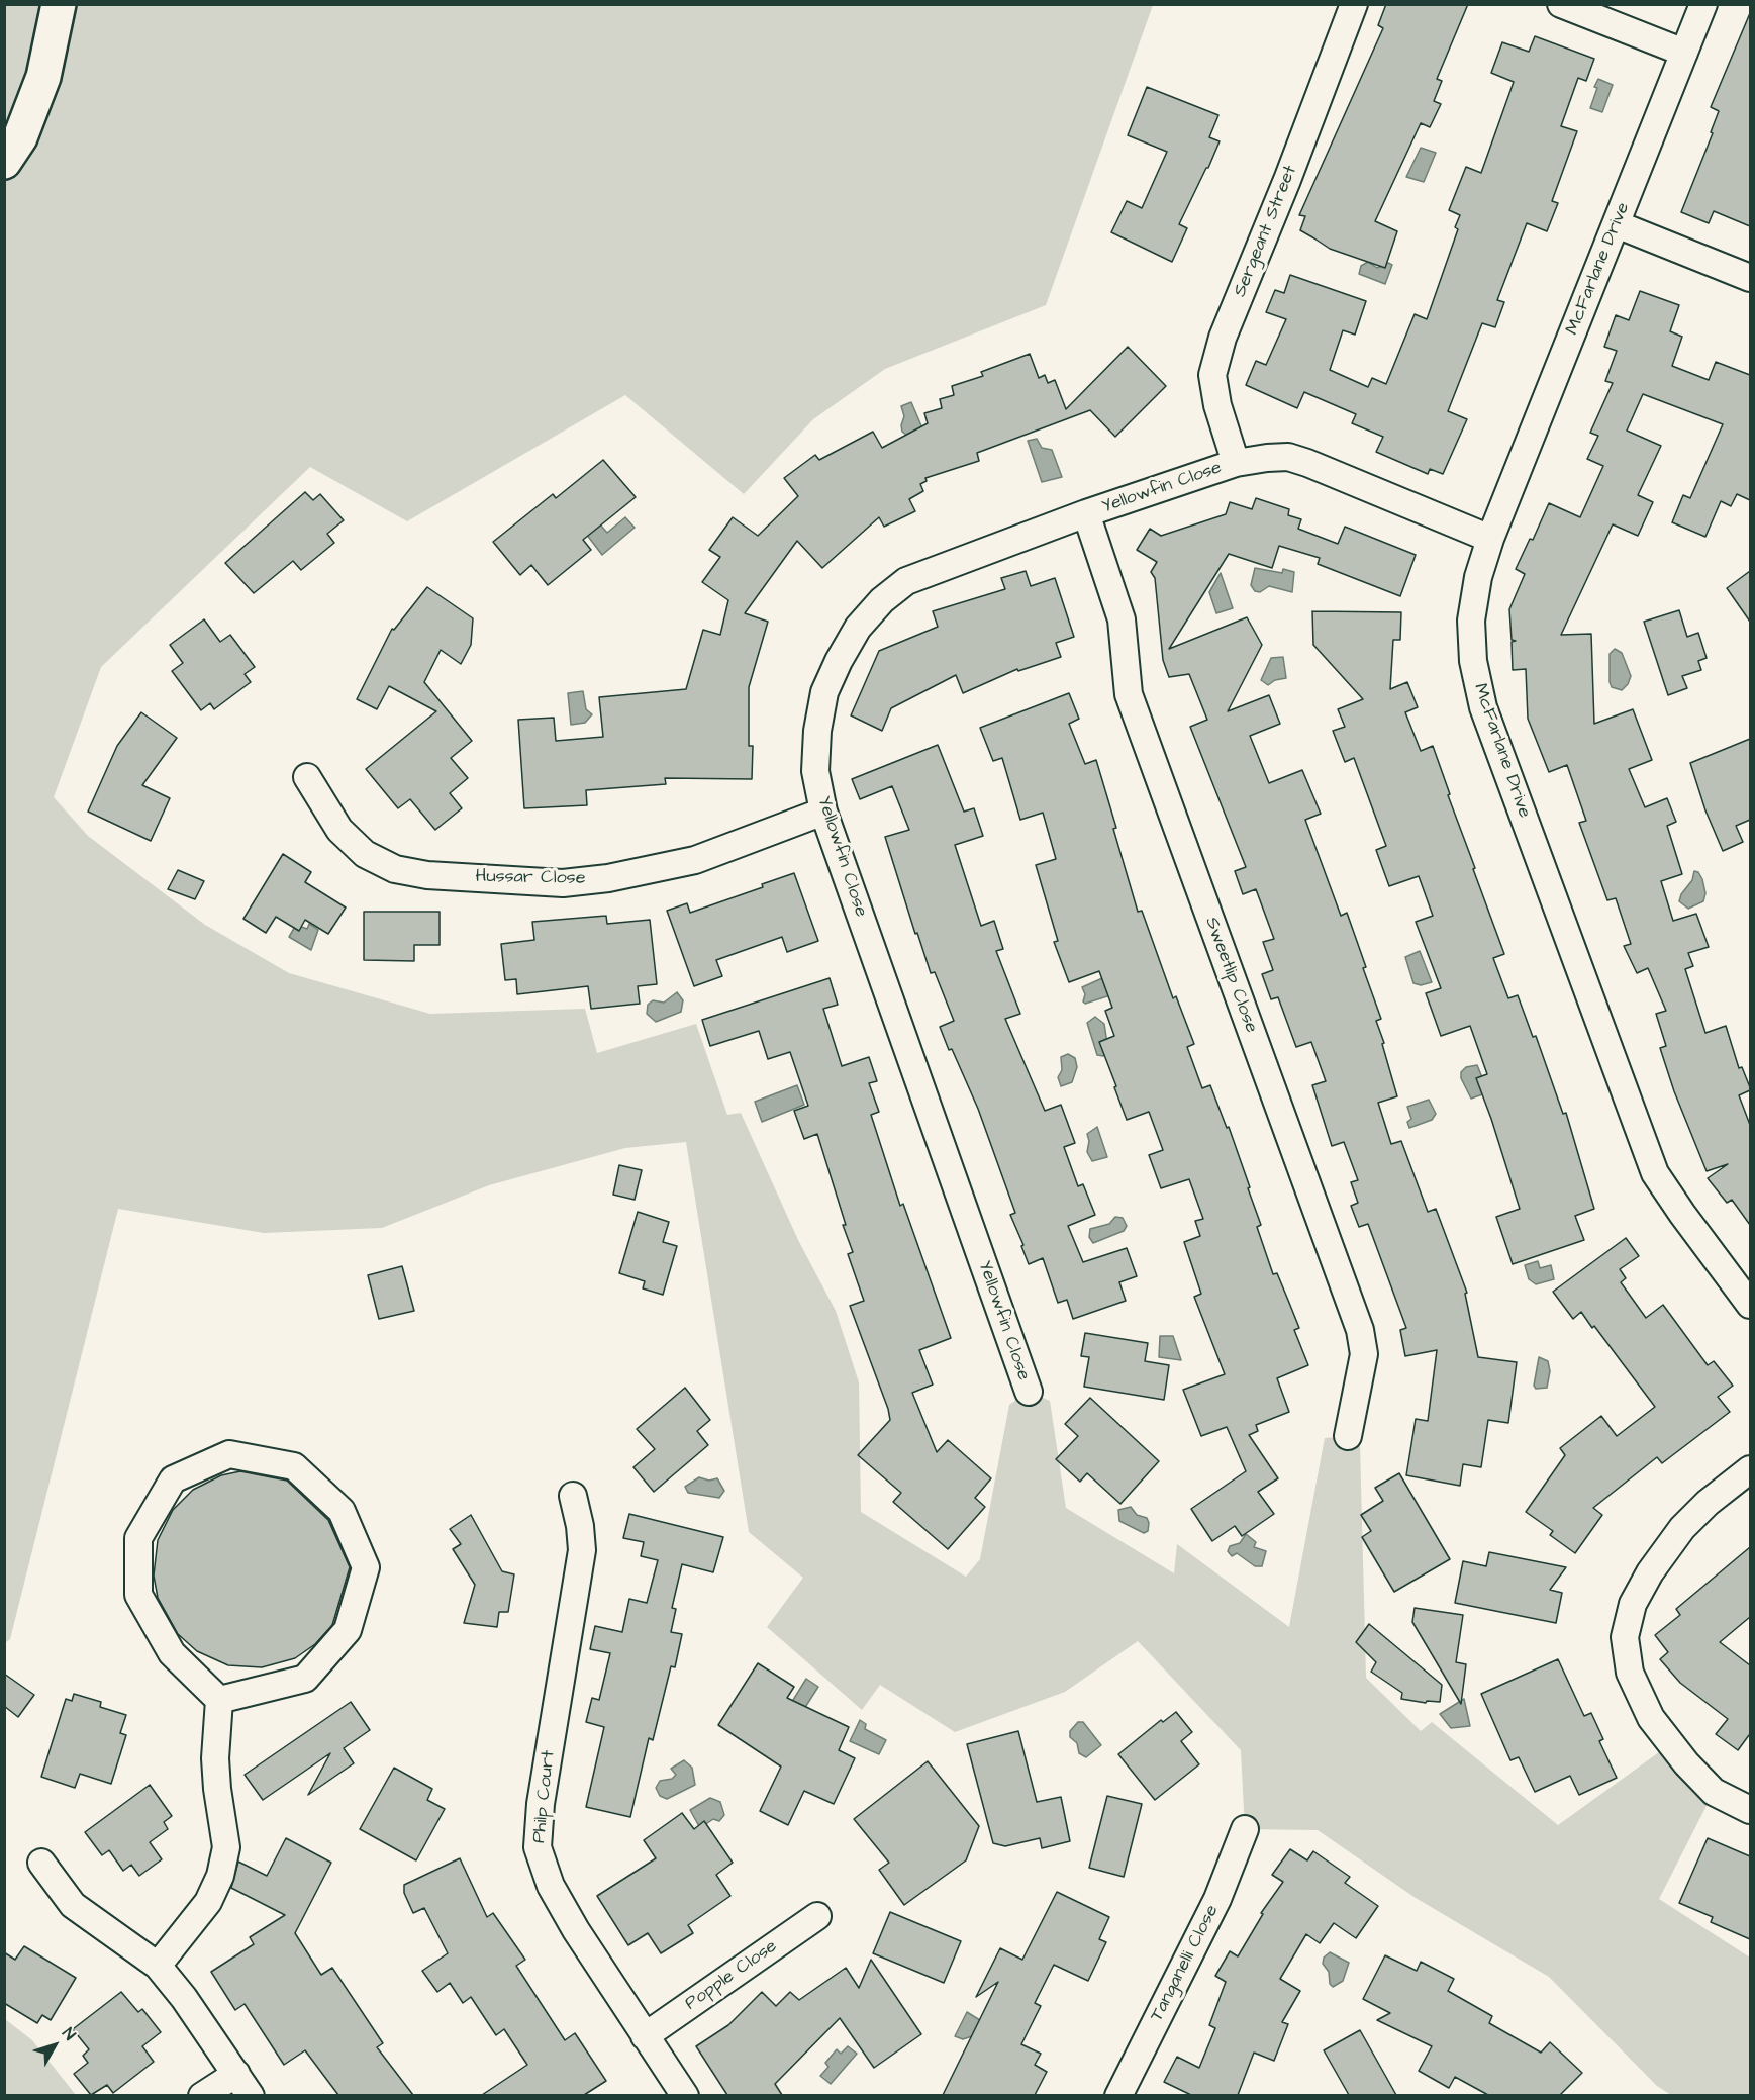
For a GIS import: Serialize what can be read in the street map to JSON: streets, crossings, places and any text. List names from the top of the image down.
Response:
{
  "streets": {
    "street": [
      "Sergeant Street",
      "McFarlane Drive",
      "Yellowfin Close",
      "Hussar Close",
      "Sweetlip Close",
      "Philp Court",
      "Tanganelli Close",
      "Popple Close"
    ]
  },
  "crossings": [
    ["Sergeant Street", "Yellowfin Close"],
    ["McFarlane Drive", "Yellowfin Close"],
    ["Yellowfin Close", "Hussar Close"],
    ["Yellowfin Close", "Sweetlip Close"],
    ["Philp Court", "Popple Close"]
  ],
  "north": "top right"
}
